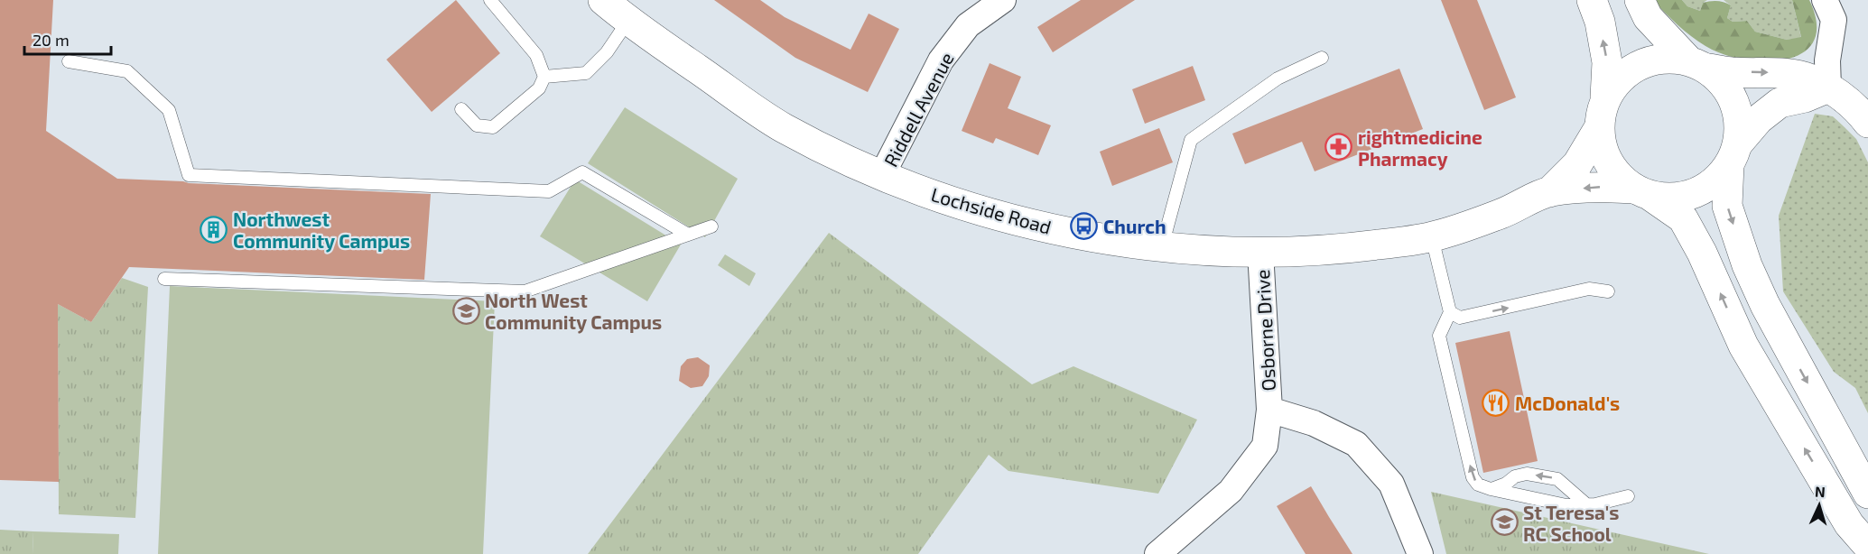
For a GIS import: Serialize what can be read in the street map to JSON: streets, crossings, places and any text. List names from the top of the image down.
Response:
{
  "streets": {
    "main road": ["Lochside Road"],
    "street": ["Riddell Avenue", "Osborne Drive"]
  },
  "crossings": [
    ["Riddell Avenue", "Lochside Road"],
    ["Lochside Road", "Osborne Drive"]
  ],
  "places": {
    "pharmacy": ["rightmedicine Pharmacy"],
    "bus stop": ["Church"],
    "building": ["Northwest Community Campus"],
    "school or university": ["North West Community Campus", "St Teresa's RC School"],
    "restaurant": ["McDonald's"]
  },
  "scale_bar": "20 m",
  "north": "top"
}
